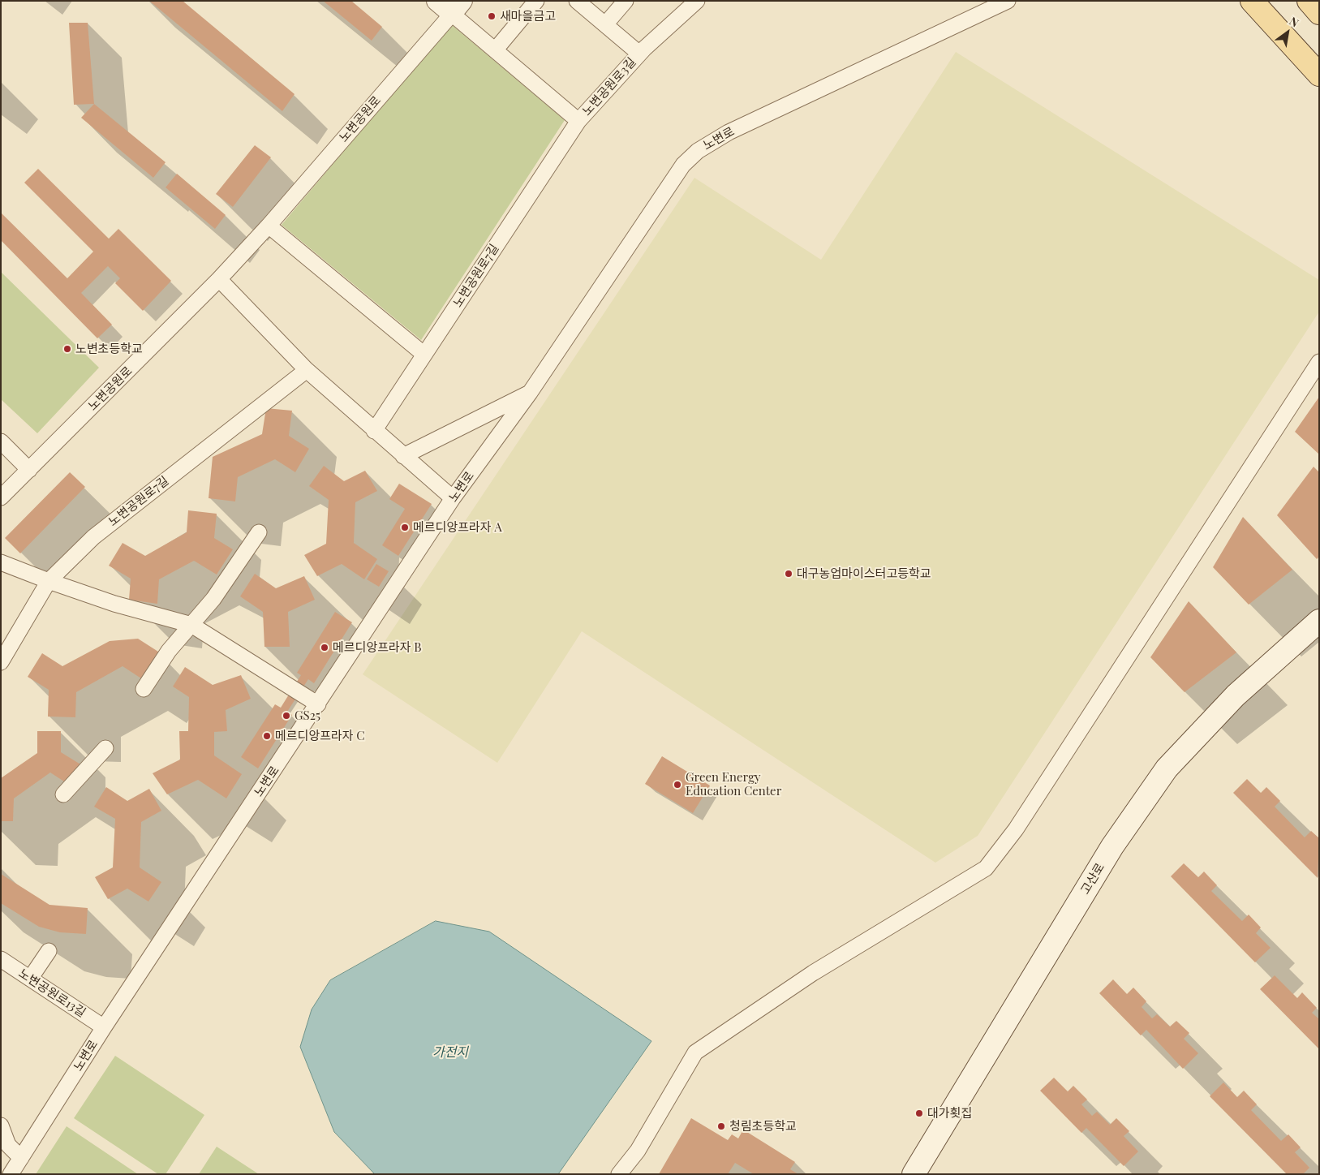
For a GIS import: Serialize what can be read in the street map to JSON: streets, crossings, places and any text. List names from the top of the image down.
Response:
{
  "streets": {
    "main road": ["고산로"],
    "street": [
      "노변공원로3길",
      "노변공원로",
      "노변로",
      "노변공원로7길",
      "노변공원로13길"
    ]
  },
  "crossings": [
    ["노변공원로3길", "노변공원로7길"],
    ["노변로", "노변공원로13길"]
  ],
  "water": ["가전지"],
  "places": [
    "새마을금고",
    "노변초등학교",
    "메르디앙프라자 A",
    "대구농업마이스터고등학교",
    "메르디앙프라자 B",
    "GS25",
    "메르디앙프라자 C",
    "Green Energy Education Center",
    "대가횟집",
    "청림초등학교"
  ],
  "north": "top right"
}
